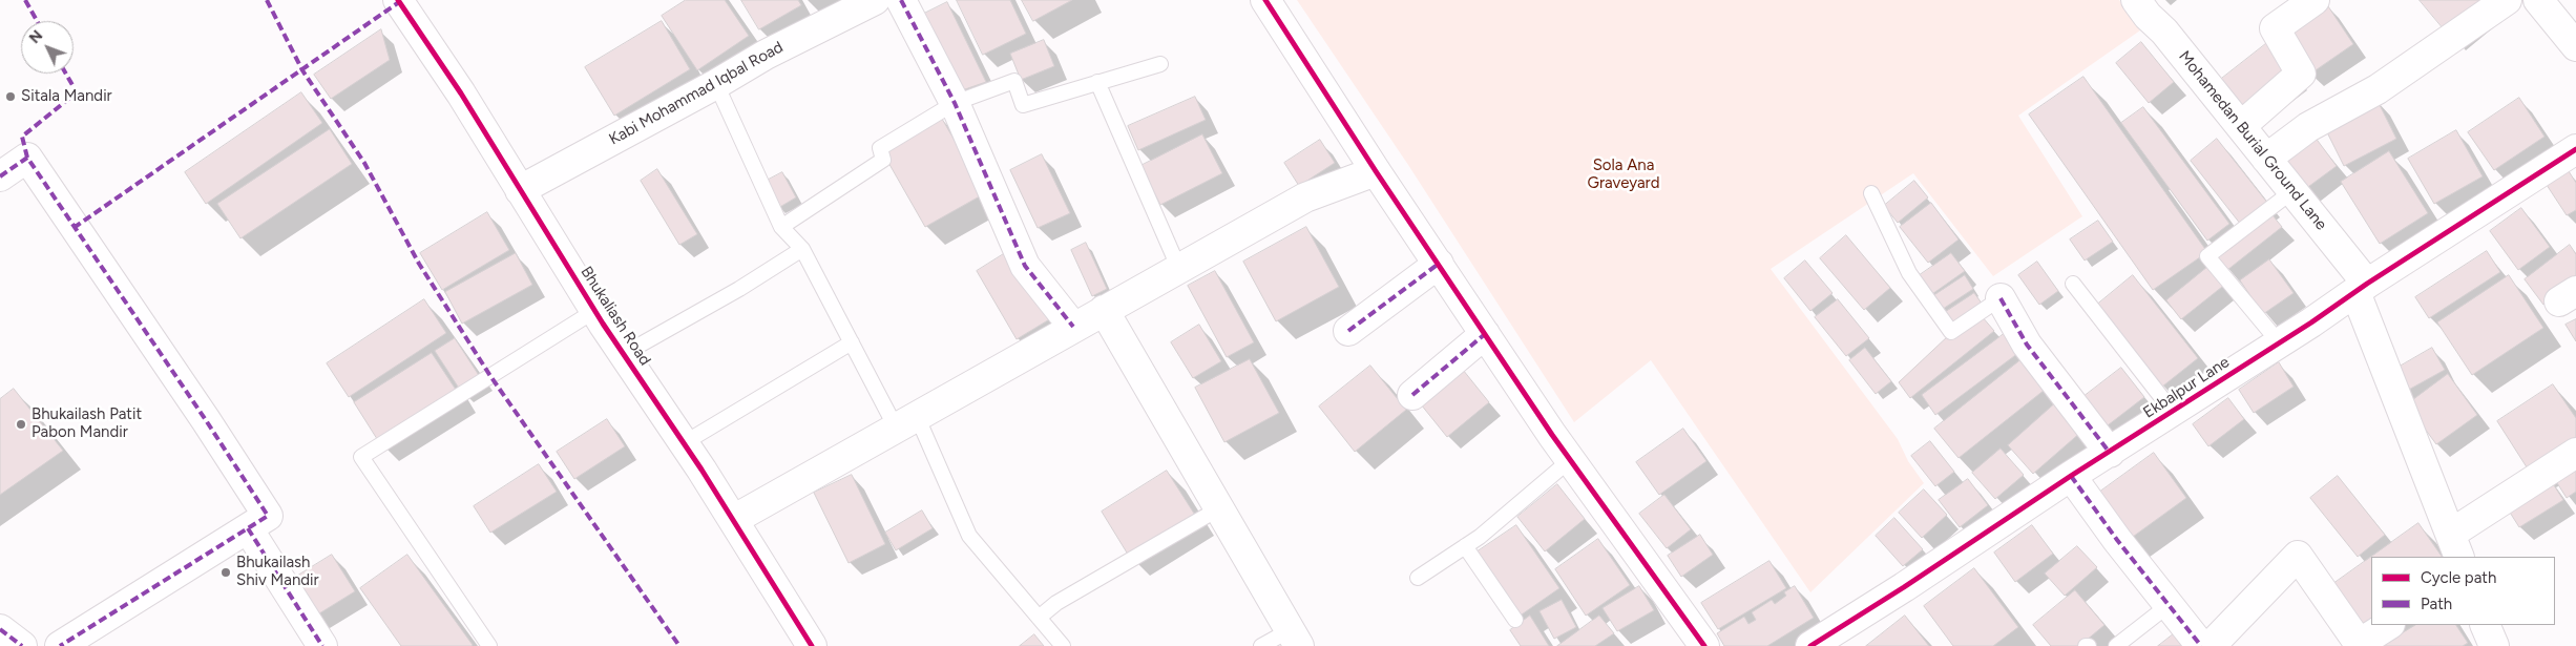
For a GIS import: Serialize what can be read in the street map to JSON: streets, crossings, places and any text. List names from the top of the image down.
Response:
{
  "streets": {
    "street": [
      "Kabi Mohammad Iqbal Road",
      "Mohamedan Burial Ground Lane",
      "Bhukaliash Road",
      "Ekbalpur Lane"
    ]
  },
  "crossings": [
    ["Kabi Mohammad Iqbal Road", "Bhukaliash Road"],
    ["Mohamedan Burial Ground Lane", "Ekbalpur Lane"]
  ],
  "parks": ["Sola Ana Graveyard"],
  "places": ["Sitala Mandir", "Bhukailash Patit Pabon Mandir", "Bhukailash Shiv Mandir"],
  "legend": ["Cycle path", "Path"],
  "north": "top left"
}
